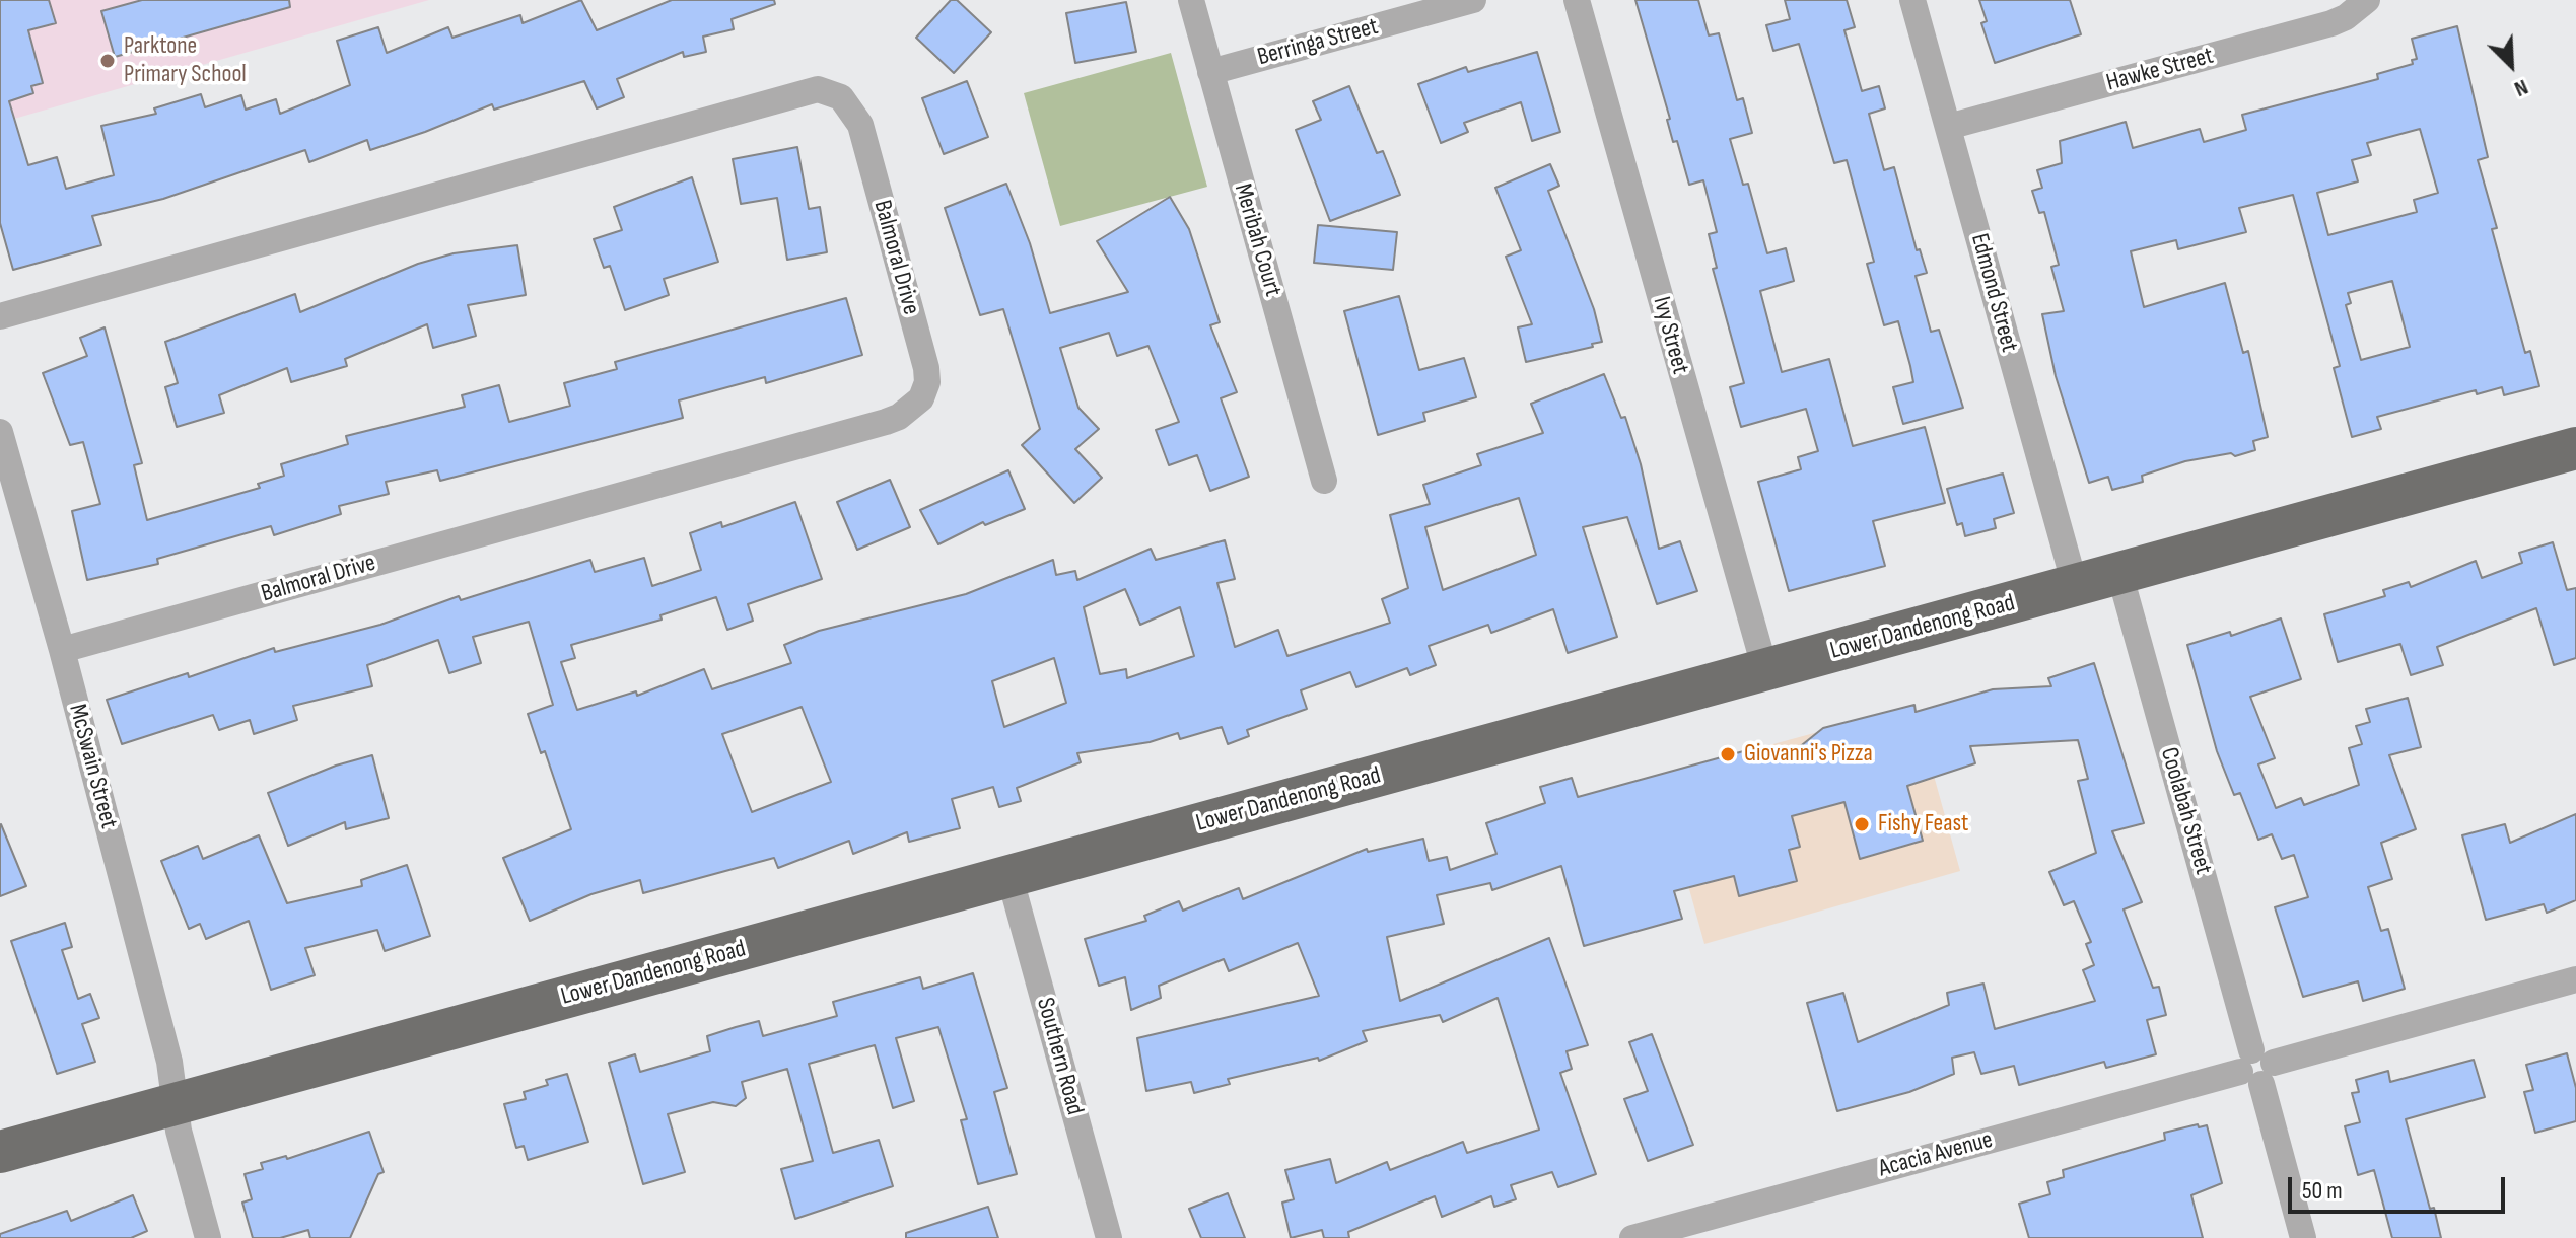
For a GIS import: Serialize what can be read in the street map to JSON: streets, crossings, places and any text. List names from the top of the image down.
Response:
{
  "streets": {
    "highway": ["Lower Dandenong Road"],
    "street": [
      "Berringa Street",
      "Hawke Street",
      "Meribah Court",
      "Balmoral Drive",
      "Edmond Street",
      "Ivy Street",
      "McSwain Street",
      "Coolabah Street",
      "Southern Road",
      "Acacia Avenue"
    ]
  },
  "crossings": [
    ["Berringa Street", "Meribah Court"],
    ["Hawke Street", "Edmond Street"],
    ["Balmoral Drive", "McSwain Street"],
    ["Edmond Street", "Lower Dandenong Road"],
    ["Ivy Street", "Lower Dandenong Road"],
    ["Lower Dandenong Road", "McSwain Street"],
    ["Lower Dandenong Road", "Coolabah Street"],
    ["Lower Dandenong Road", "Southern Road"],
    ["Coolabah Street", "Acacia Avenue"]
  ],
  "places": ["Parktone Primary School", "Giovanni's Pizza", "Fishy Feast"],
  "scale_bar": "50 m",
  "north": "bottom right"
}
